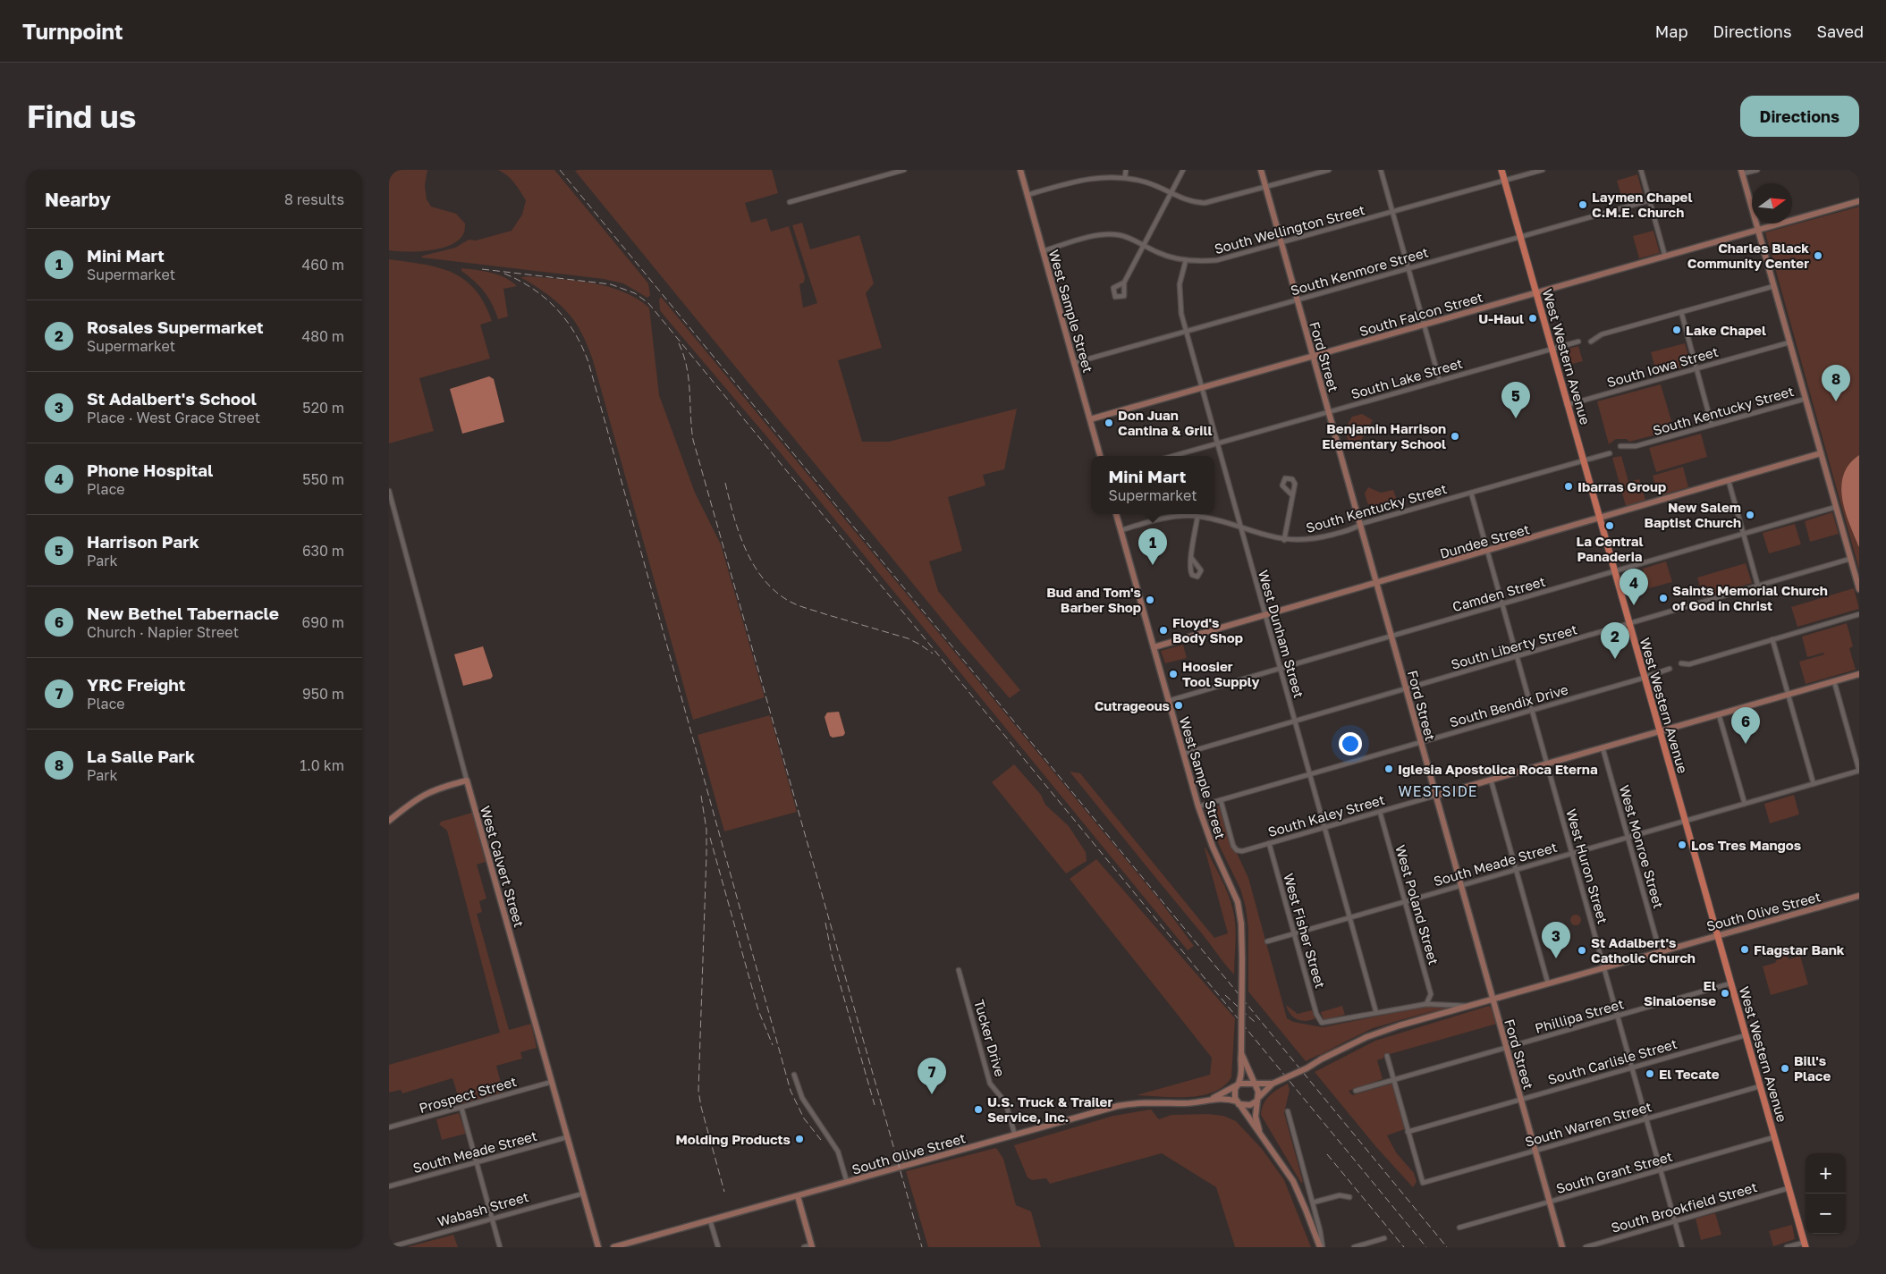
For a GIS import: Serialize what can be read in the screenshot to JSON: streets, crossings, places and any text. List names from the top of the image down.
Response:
{
  "streets": {
    "main road": ["West Western Avenue"],
    "street": [
      "South Wellington Street",
      "South Kenmore Street",
      "West Sample Street",
      "South Falcon Street",
      "Ford Street",
      "South Iowa Street",
      "South Lake Street",
      "South Kentucky Street",
      "Dundee Street",
      "Camden Street",
      "West Dunham Street",
      "South Liberty Street",
      "South Bendix Drive",
      "South Kaley Street",
      "West Monroe Street",
      "South Meade Street",
      "West Calvert Street",
      "West Huron Street",
      "West Poland Street",
      "South Olive Street",
      "West Fisher Street",
      "Phillipa Street",
      "Tucker Drive",
      "South Carlisle Street",
      "Prospect Street",
      "South Warren Street",
      "South Grant Street",
      "South Brookfield Street",
      "Wabash Street"
    ]
  },
  "crossings": [
    ["South Wellington Street", "West Sample Street"],
    ["South Wellington Street", "Ford Street"],
    ["South Wellington Street", "West Western Avenue"],
    ["South Wellington Street", "West Dunham Street"],
    ["South Kenmore Street", "West Sample Street"],
    ["South Kenmore Street", "Ford Street"],
    ["South Kenmore Street", "West Western Avenue"],
    ["South Kenmore Street", "West Dunham Street"],
    ["West Sample Street", "South Falcon Street"],
    ["West Sample Street", "South Kentucky Street"],
    ["West Sample Street", "Dundee Street"],
    ["West Sample Street", "Camden Street"],
    ["West Sample Street", "South Liberty Street"],
    ["West Sample Street", "South Bendix Drive"],
    ["West Sample Street", "South Olive Street"],
    ["South Falcon Street", "Ford Street"],
    ["South Falcon Street", "West Western Avenue"],
    ["South Falcon Street", "West Dunham Street"],
    ["Ford Street", "South Lake Street"],
    ["Ford Street", "South Kentucky Street"],
    ["Ford Street", "Dundee Street"],
    ["Ford Street", "Camden Street"],
    ["Ford Street", "South Liberty Street"],
    ["Ford Street", "South Bendix Drive"],
    ["Ford Street", "South Kaley Street"],
    ["Ford Street", "South Meade Street"],
    ["Ford Street", "South Olive Street"],
    ["Ford Street", "Phillipa Street"],
    ["Ford Street", "South Carlisle Street"],
    ["Ford Street", "South Warren Street"],
    ["Ford Street", "South Grant Street"],
    ["West Western Avenue", "South Iowa Street"],
    ["West Western Avenue", "South Lake Street"],
    ["West Western Avenue", "South Kentucky Street"],
    ["West Western Avenue", "Dundee Street"],
    ["West Western Avenue", "Camden Street"],
    ["West Western Avenue", "South Liberty Street"],
    ["West Western Avenue", "South Bendix Drive"],
    ["West Western Avenue", "South Kaley Street"],
    ["West Western Avenue", "South Meade Street"],
    ["West Western Avenue", "South Olive Street"],
    ["West Western Avenue", "Phillipa Street"],
    ["West Western Avenue", "South Carlisle Street"],
    ["West Western Avenue", "South Warren Street"],
    ["West Western Avenue", "South Grant Street"],
    ["West Western Avenue", "South Brookfield Street"],
    ["South Lake Street", "West Dunham Street"],
    ["South Kentucky Street", "West Dunham Street"],
    ["South Kentucky Street", "West Huron Street"],
    ["Dundee Street", "West Dunham Street"],
    ["Dundee Street", "West Huron Street"],
    ["Camden Street", "West Dunham Street"],
    ["Camden Street", "West Huron Street"],
    ["West Dunham Street", "South Liberty Street"],
    ["West Dunham Street", "South Bendix Drive"],
    ["West Dunham Street", "South Kaley Street"],
    ["West Dunham Street", "South Meade Street"],
    ["West Dunham Street", "South Olive Street"],
    ["South Liberty Street", "West Huron Street"],
    ["South Bendix Drive", "South Kaley Street"],
    ["South Bendix Drive", "West Huron Street"],
    ["South Kaley Street", "West Monroe Street"],
    ["South Kaley Street", "West Huron Street"],
    ["South Kaley Street", "West Poland Street"],
    ["South Kaley Street", "West Fisher Street"],
    ["West Monroe Street", "South Meade Street"],
    ["West Monroe Street", "South Olive Street"],
    ["South Meade Street", "West Calvert Street"],
    ["South Meade Street", "West Huron Street"],
    ["South Meade Street", "West Poland Street"],
    ["South Meade Street", "West Fisher Street"],
    ["West Calvert Street", "Prospect Street"],
    ["West Calvert Street", "Wabash Street"],
    ["West Huron Street", "South Olive Street"],
    ["West Huron Street", "Phillipa Street"],
    ["West Huron Street", "South Carlisle Street"],
    ["West Huron Street", "South Warren Street"],
    ["West Huron Street", "South Grant Street"],
    ["West Huron Street", "South Brookfield Street"],
    ["South Olive Street", "West Fisher Street"],
    ["South Olive Street", "Tucker Drive"],
    ["South Carlisle Street", "South Warren Street"]
  ],
  "districts": ["WESTSIDE"],
  "places": [
    "Laymen Chapel C.M.E. Church",
    "Charles Black Community Center",
    "U-Haul",
    "Lake Chapel",
    "Don Juan Cantina & Grill",
    "Benjamin Harrison Elementary School",
    "Ibarras Group",
    "New Salem Baptist Church",
    "La Central Panaderia",
    "Saints Memorial Church of God in Christ",
    "Bud and Tom's Barber Shop",
    "Floyd's Body Shop",
    "Hoosier Tool Supply",
    "Cutrageous",
    "Iglesia Apostolica Roca Eterna",
    "Los Tres Mangos",
    "Flagstar Bank",
    "St Adalbert's Catholic Church",
    "El Sinaloense",
    "Bill's Place",
    "El Tecate",
    "U.S. Truck & Trailer Service, Inc.",
    "Molding Products"
  ],
  "north": "right",
  "page": {
    "header": "Turnpoint",
    "nav": ["Map", "Directions", "Saved"],
    "buttons": "Directions",
    "title": "Find us",
    "heading": ["Nearby", "8 results"],
    "list": [
      {
        "mark": "1",
        "name": "Mini Mart",
        "note": "Supermarket",
        "value": "460 m"
      },
      {
        "mark": "2",
        "name": "Rosales Supermarket",
        "note": "Supermarket",
        "value": "480 m"
      },
      {
        "mark": "3",
        "name": "St Adalbert's School",
        "note": "Place · West Grace Street",
        "value": "520 m"
      },
      {
        "mark": "4",
        "name": "Phone Hospital",
        "note": "Place",
        "value": "550 m"
      },
      {
        "mark": "5",
        "name": "Harrison Park",
        "note": "Park",
        "value": "630 m"
      },
      {
        "mark": "6",
        "name": "New Bethel Tabernacle",
        "note": "Church · Napier Street",
        "value": "690 m"
      },
      {
        "mark": "7",
        "name": "YRC Freight",
        "note": "Place",
        "value": "950 m"
      },
      {
        "mark": "8",
        "name": "La Salle Park",
        "note": "Park",
        "value": "1.0 km"
      }
    ],
    "pins": [
      "8",
      "5",
      "1",
      "4",
      "2",
      "6",
      "3",
      "7"
    ],
    "popup": ["Mini Mart", "Supermarket"],
    "map_buttons": ["+", "−"]
  }
}
